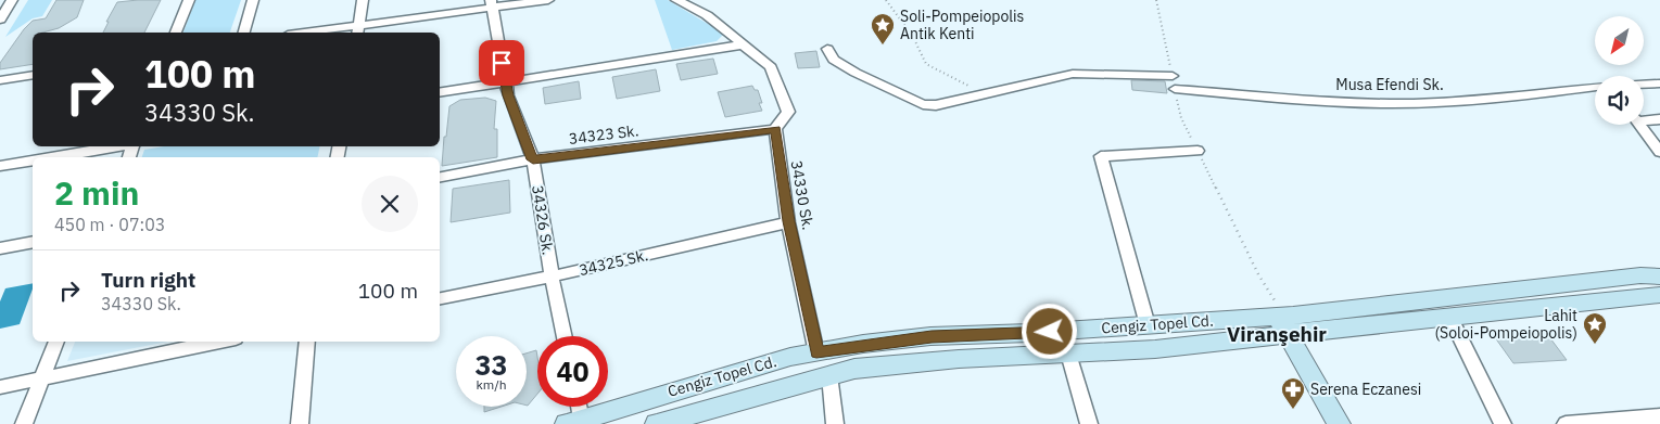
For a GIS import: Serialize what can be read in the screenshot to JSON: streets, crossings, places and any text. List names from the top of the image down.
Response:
{
  "streets": {
    "street": [
      "Musa Efendi Sk.",
      "34323 Sk.",
      "34330 Sk.",
      "34326 Sk.",
      "34325 Sk.",
      "Cengiz Topel Cd."
    ]
  },
  "crossings": [
    ["34323 Sk.", "34330 Sk."],
    ["34323 Sk.", "34326 Sk."],
    ["34330 Sk.", "34325 Sk."],
    ["34330 Sk.", "Cengiz Topel Cd."],
    ["34326 Sk.", "34325 Sk."]
  ],
  "districts": ["Viranşehir"],
  "places": {
    "place": ["Soli-Pompeiopolis Antik Kenti", "Lahit (Soloi-Pompeiopolis)"],
    "pharmacy": ["Serena Eczanesi"]
  },
  "north": "bottom left",
  "page": {
    "turn": ["100 m", "34330 Sk."],
    "heading": ["2 min", "450 m · 07:03"],
    "list": [
      {
        "name": "Turn right",
        "note": "34330 Sk.",
        "value": "100 m"
      }
    ],
    "speed": "33 km/h",
    "limit": "40"
  }
}
